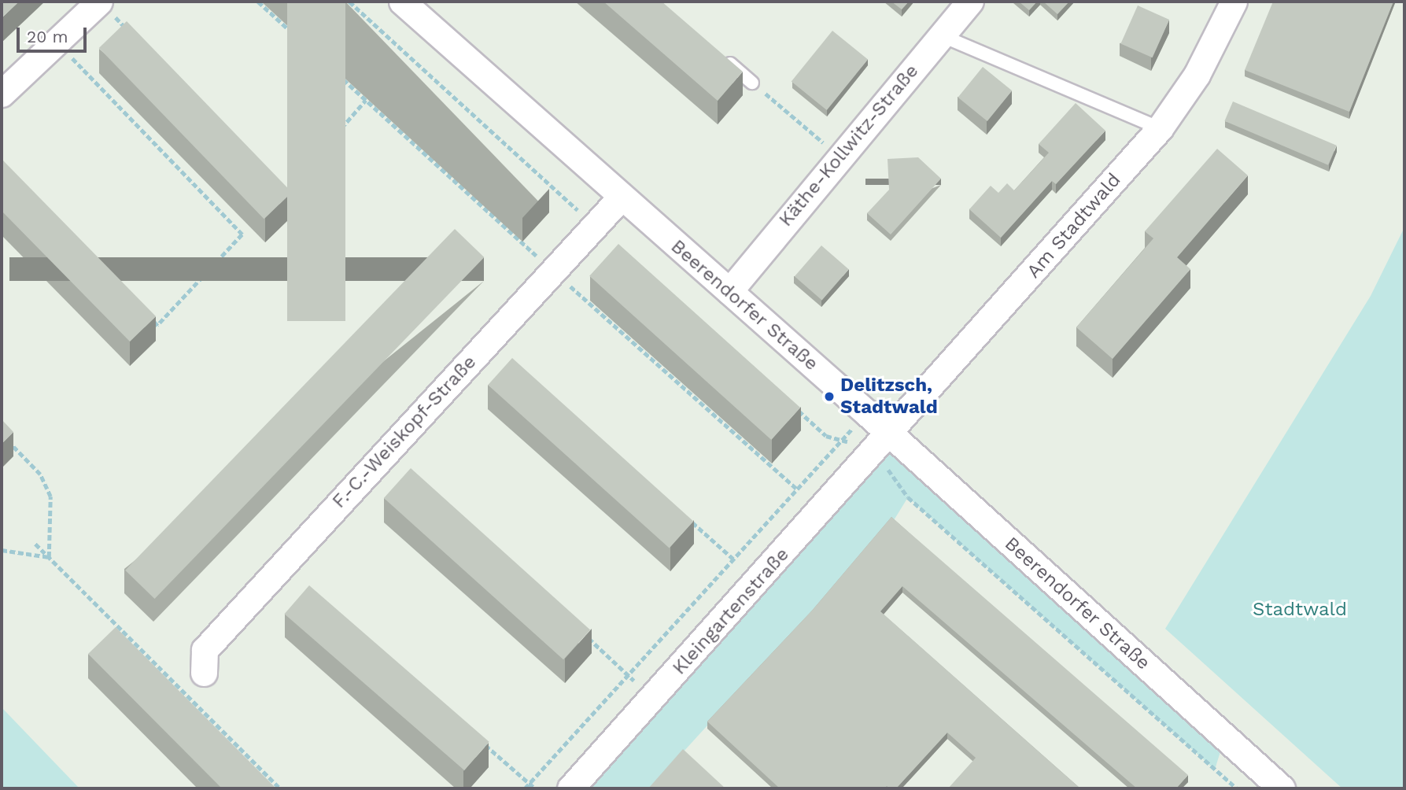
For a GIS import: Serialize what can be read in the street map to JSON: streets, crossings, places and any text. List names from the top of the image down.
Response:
{
  "streets": {
    "street": [
      "Käthe-Kollwitz-Straße",
      "Am Stadtwald",
      "Beerendorfer Straße",
      "F.-C.-Weiskopf-Straße",
      "Kleingartenstraße"
    ]
  },
  "crossings": [
    ["Käthe-Kollwitz-Straße", "Beerendorfer Straße"],
    ["Am Stadtwald", "Beerendorfer Straße"],
    ["Am Stadtwald", "Kleingartenstraße"],
    ["Beerendorfer Straße", "F.-C.-Weiskopf-Straße"],
    ["Beerendorfer Straße", "Kleingartenstraße"]
  ],
  "parks": ["Stadtwald"],
  "places": ["Delitzsch, Stadtwald"],
  "scale_bar": "20 m"
}
